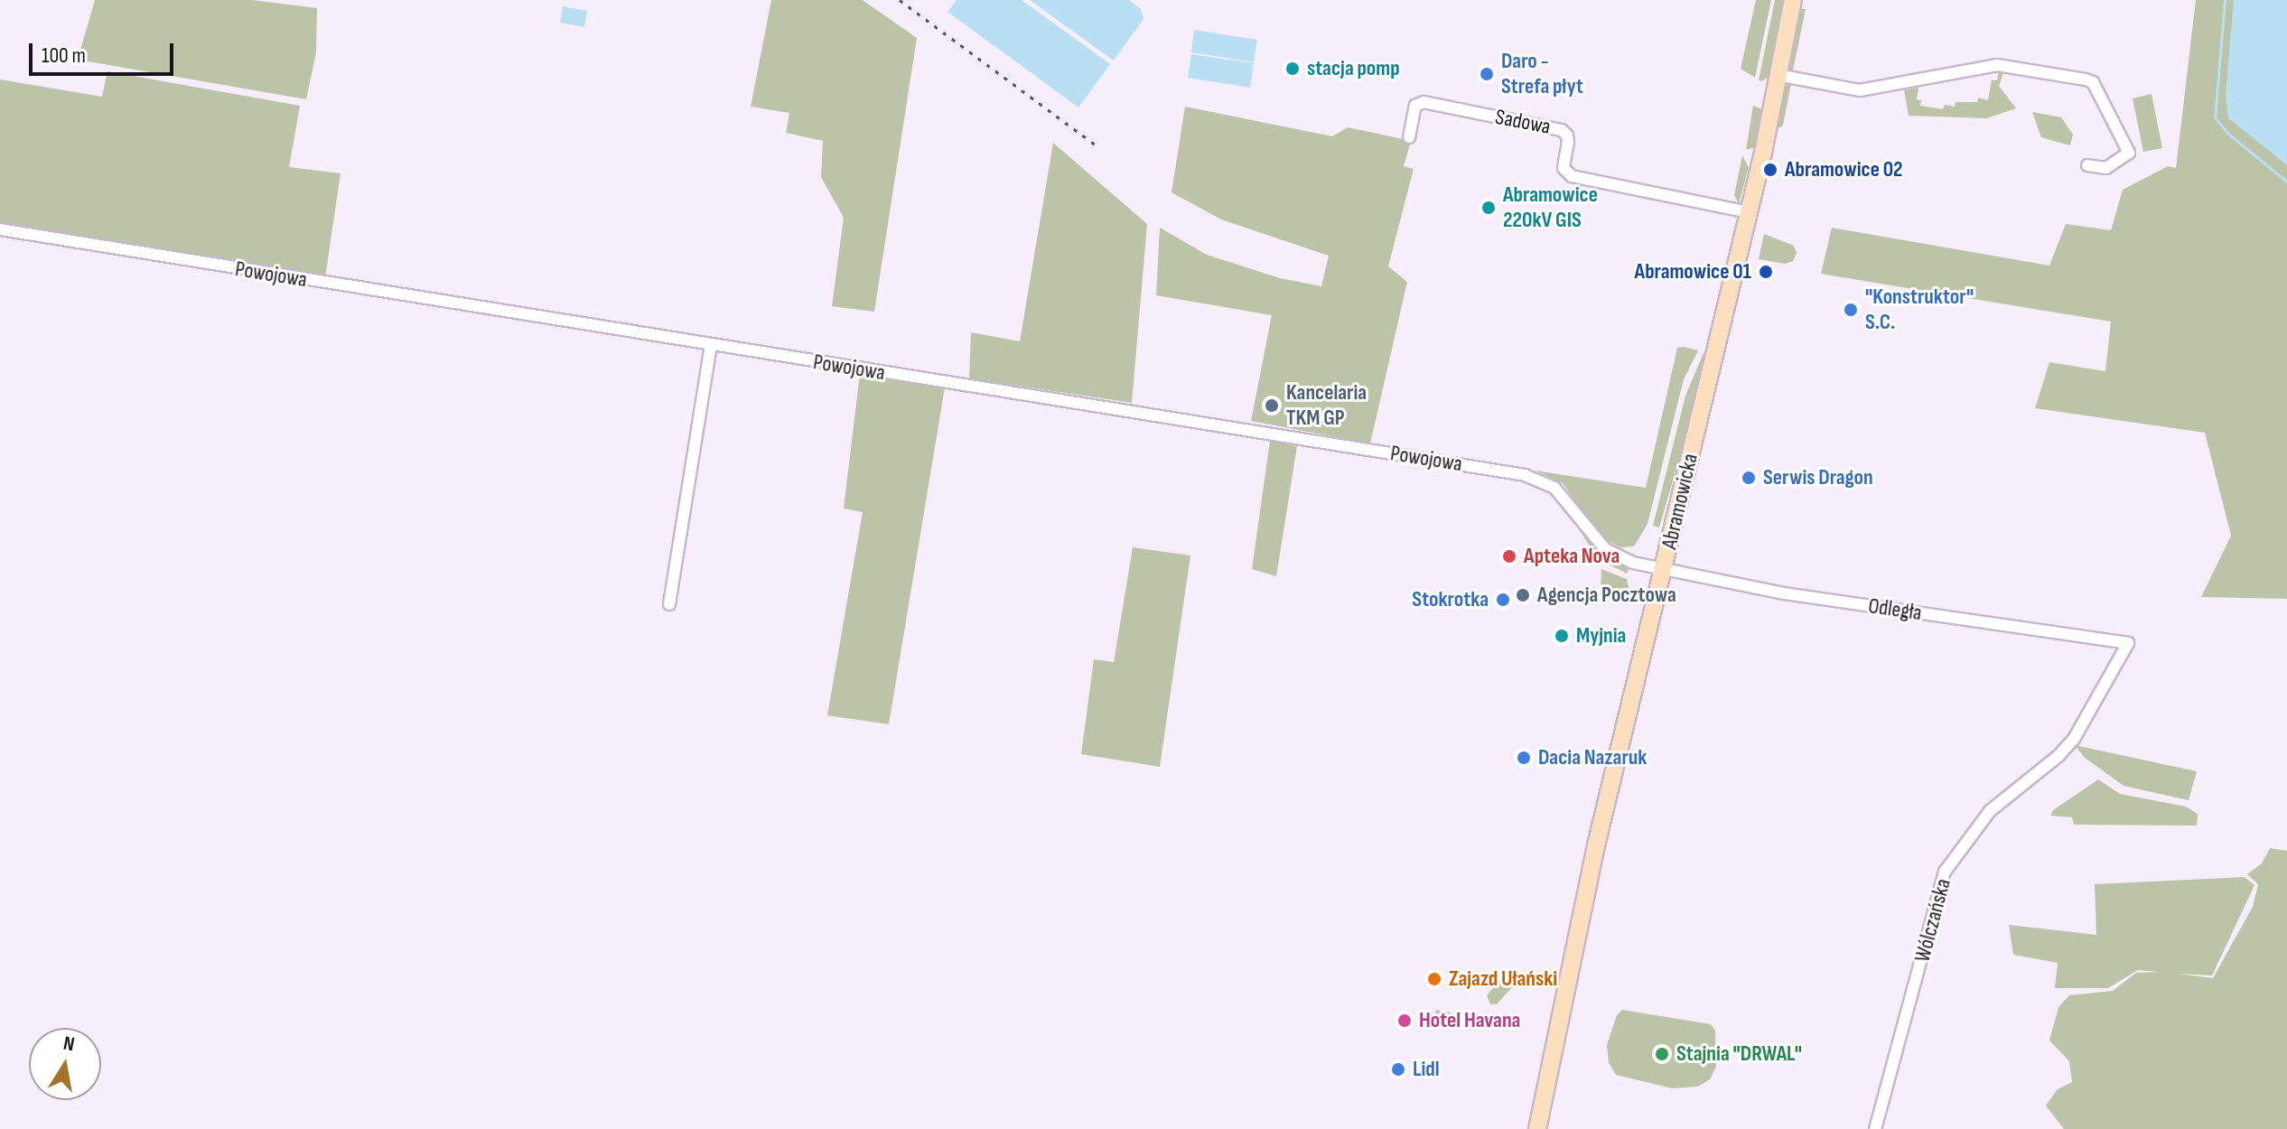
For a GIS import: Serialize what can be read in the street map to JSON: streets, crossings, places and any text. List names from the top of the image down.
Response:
{
  "streets": {
    "main road": ["Abramowicka"],
    "street": [
      "Sadowa",
      "Powojowa",
      "Odległa",
      "Wólczańska"
    ]
  },
  "crossings": [
    ["Sadowa", "Abramowicka"],
    ["Powojowa", "Abramowicka"],
    ["Powojowa", "Odległa"],
    ["Abramowicka", "Odległa"],
    ["Odległa", "Wólczańska"]
  ],
  "places": [
    "stacja pomp",
    "Daro - Strefa płyt",
    "Abramowice 02",
    "Abramowice 220kV GIS",
    "Abramowice 01",
    "\"Konstruktor\" S.C.",
    "Kancelaria TKM GP",
    "Serwis Dragon",
    "Apteka Nova",
    "Agencja Pocztowa",
    "Stokrotka",
    "Myjnia",
    "Dacia Nazaruk",
    "Zajazd Ułański",
    "Hotel Havana",
    "Stajnia \"DRWAL\"",
    "Lidl"
  ],
  "scale_bar": "100 m",
  "north": "top"
}
